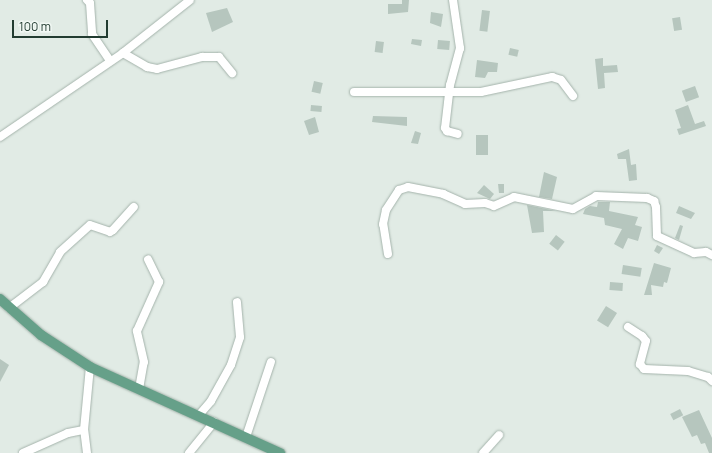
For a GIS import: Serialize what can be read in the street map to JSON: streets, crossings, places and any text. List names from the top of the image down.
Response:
{
  "scale_bar": "100 m"
}
